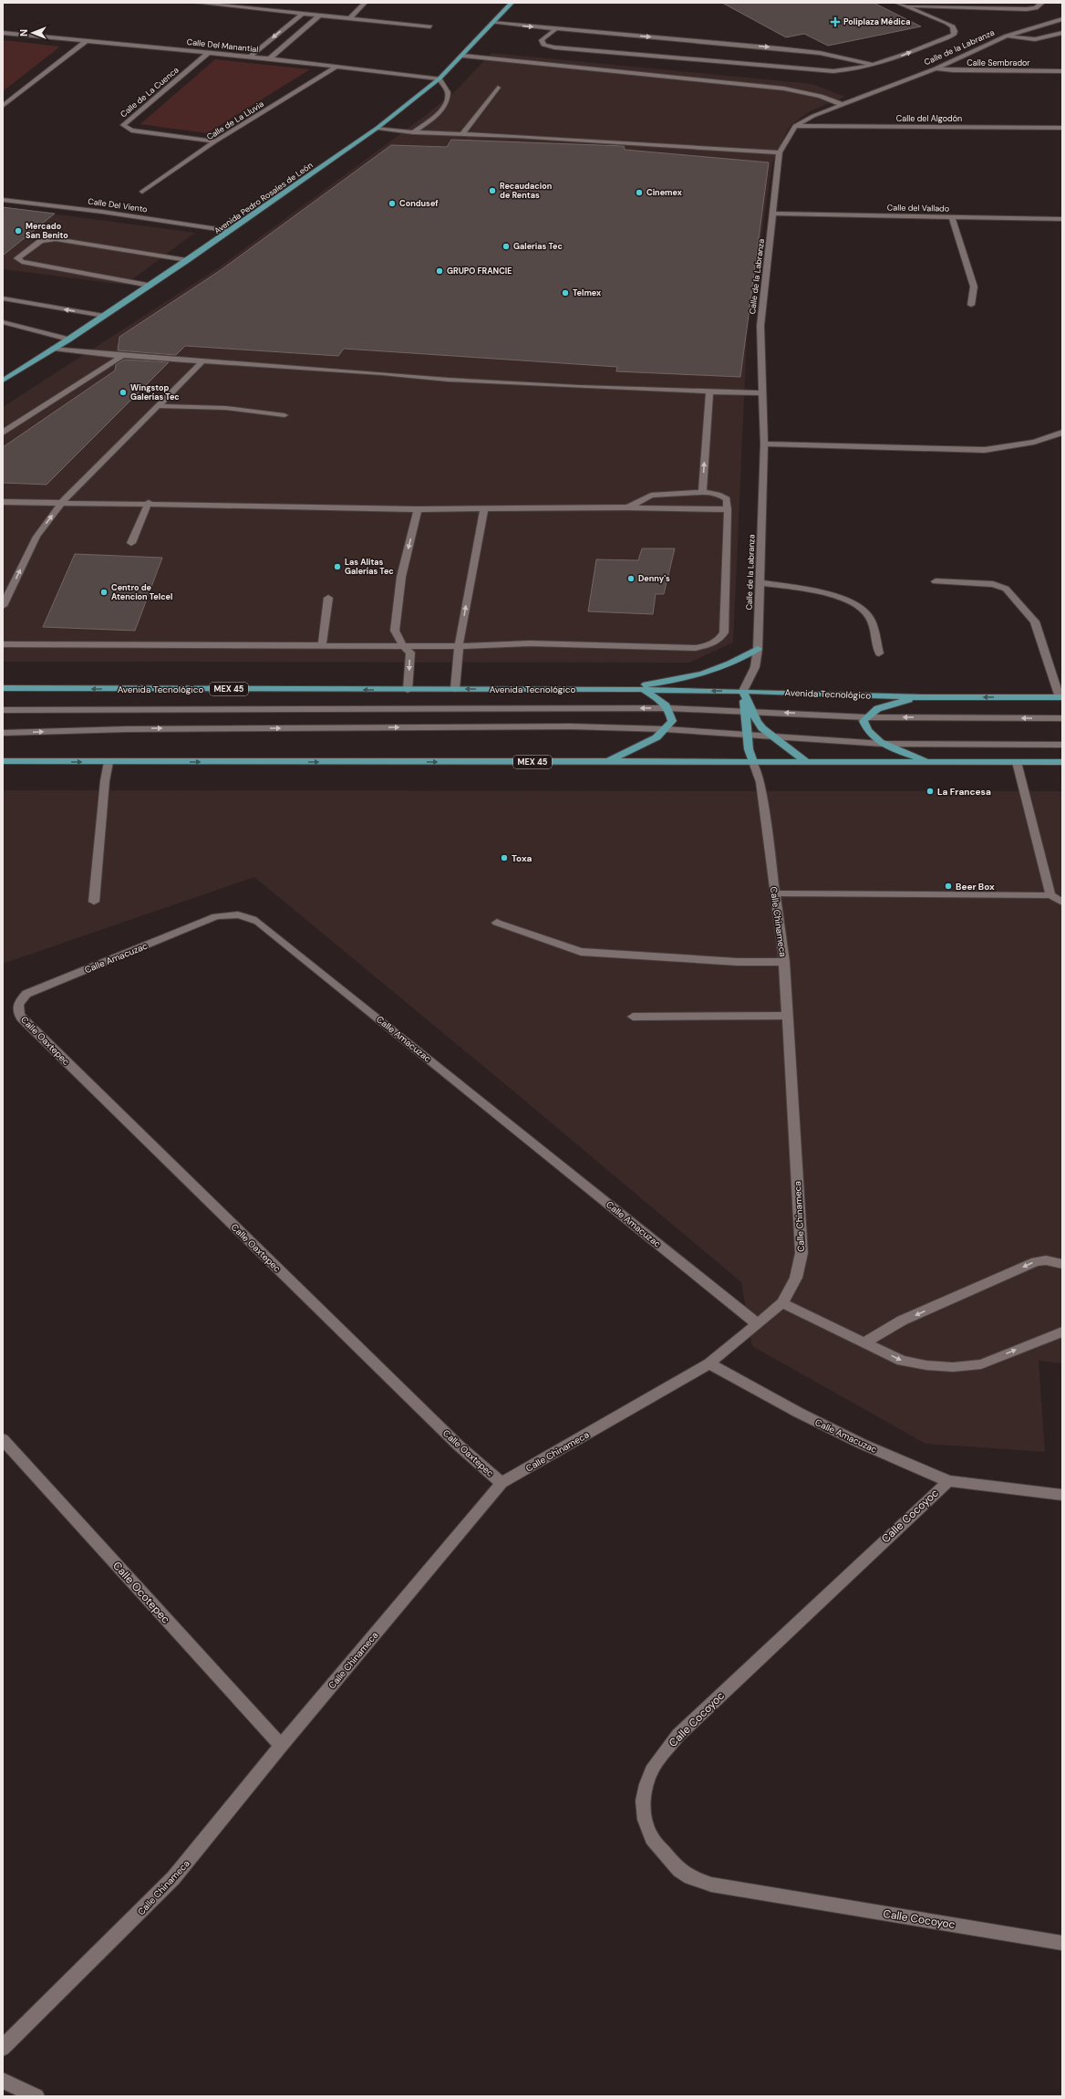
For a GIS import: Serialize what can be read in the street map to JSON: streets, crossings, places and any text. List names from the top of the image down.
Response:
{
  "streets": {
    "main road": ["Avenida Pedro Rosales de León", "Avenida Tecnológico", "MEX 45"],
    "street": [
      "Calle Del Manantial",
      "Calle de la Labranza",
      "Calle Sembrador",
      "Calle de La Cuenca",
      "Calle del Algodón",
      "Calle de La Lluvia",
      "Calle Del Viento",
      "Calle del Vallado",
      "Calle Chinameca",
      "Calle Amacuzac",
      "Calle Oaxtepec",
      "Calle Cocoyoc",
      "Calle Ocotepec"
    ]
  },
  "crossings": [
    ["Calle Del Manantial", "Calle de La Cuenca"],
    ["Calle Del Manantial", "Calle de La Lluvia"],
    ["Calle Del Manantial", "Avenida Pedro Rosales de León"],
    ["Calle de la Labranza", "Calle Sembrador"],
    ["Calle de la Labranza", "Calle del Algodón"],
    ["Calle de la Labranza", "Calle del Vallado"],
    ["Calle de la Labranza", "Avenida Tecnológico"],
    ["Calle de La Cuenca", "Calle de La Lluvia"],
    ["Avenida Pedro Rosales de León", "Calle Del Viento"],
    ["MEX 45", "Calle Chinameca"],
    ["Calle Chinameca", "Calle Amacuzac"],
    ["Calle Chinameca", "Calle Oaxtepec"],
    ["Calle Chinameca", "Calle Ocotepec"],
    ["Calle Amacuzac", "Calle Oaxtepec"],
    ["Calle Amacuzac", "Calle Cocoyoc"]
  ],
  "places": {
    "health": ["Poliplaza Médica"],
    "other": [
      "Recaudacion de Rentas",
      "Cinemex",
      "Condusef",
      "Mercado San Benito",
      "Galerias Tec",
      "GRUPO FRANCIE",
      "Telmex",
      "Wingstop Galerías Tec",
      "Las Alitas Galerías Tec",
      "Denny's",
      "Centro de Atencion Telcel",
      "La Francesa",
      "Toxa",
      "Beer Box"
    ]
  },
  "north": "left"
}
